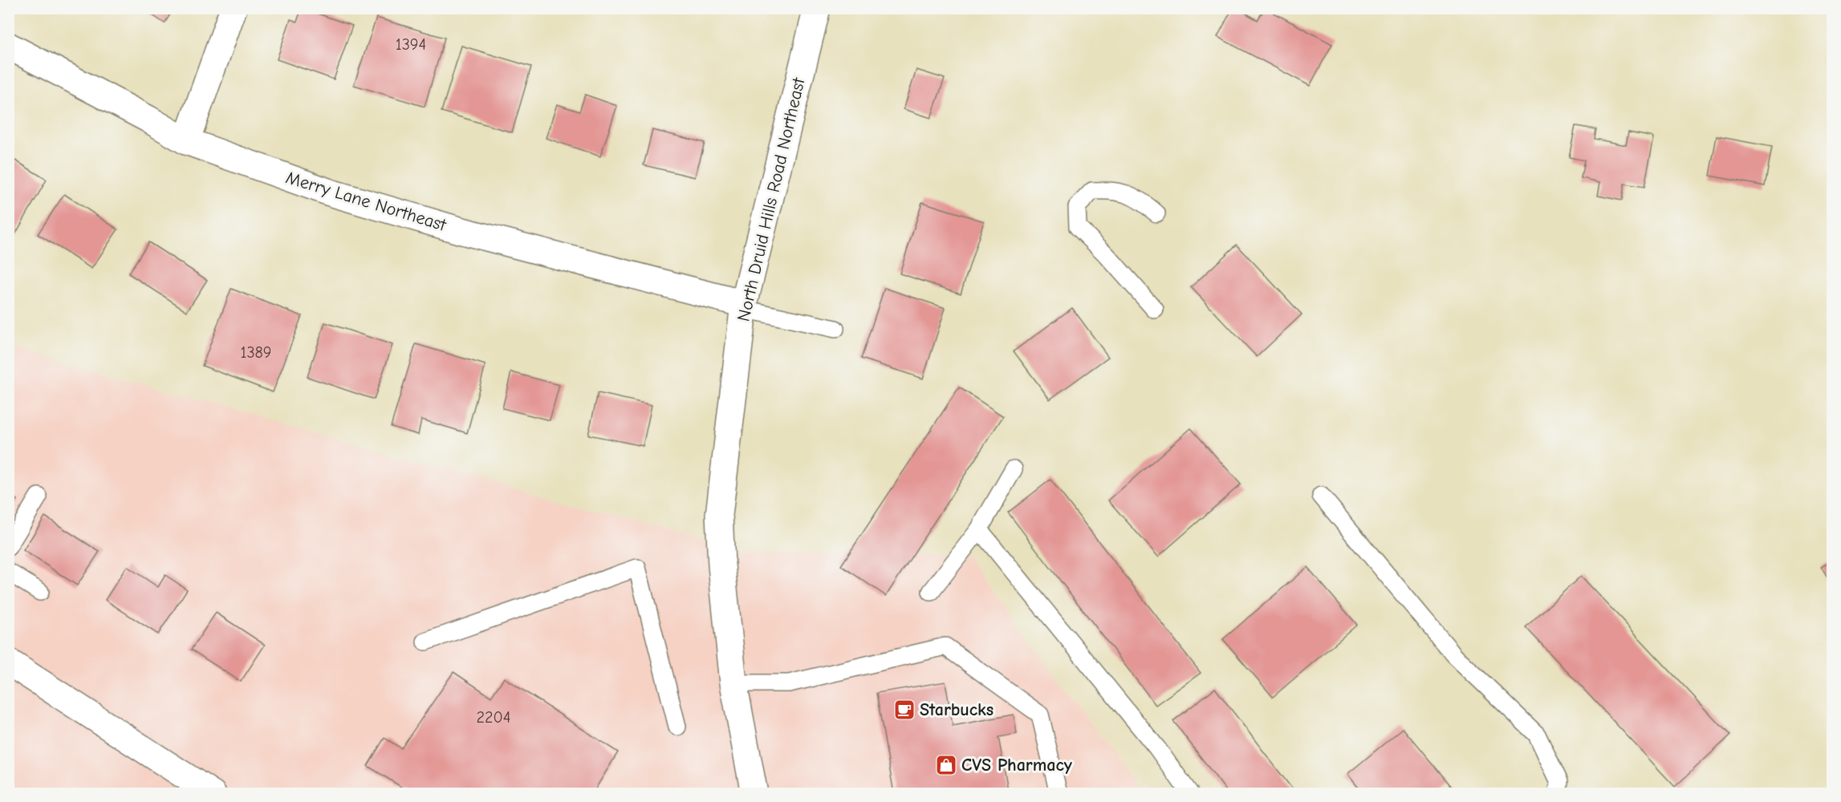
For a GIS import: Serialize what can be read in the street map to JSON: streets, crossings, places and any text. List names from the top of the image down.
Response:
{
  "streets": {
    "main road": ["North Druid Hills Road Northeast", "Merry Lane Northeast"]
  },
  "crossings": [
    ["North Druid Hills Road Northeast", "Merry Lane Northeast"]
  ],
  "places": {
    "cafe": ["Starbucks"],
    "shop": ["CVS Pharmacy"]
  },
  "house_numbers": ["1394", "1389", "2204"]
}
